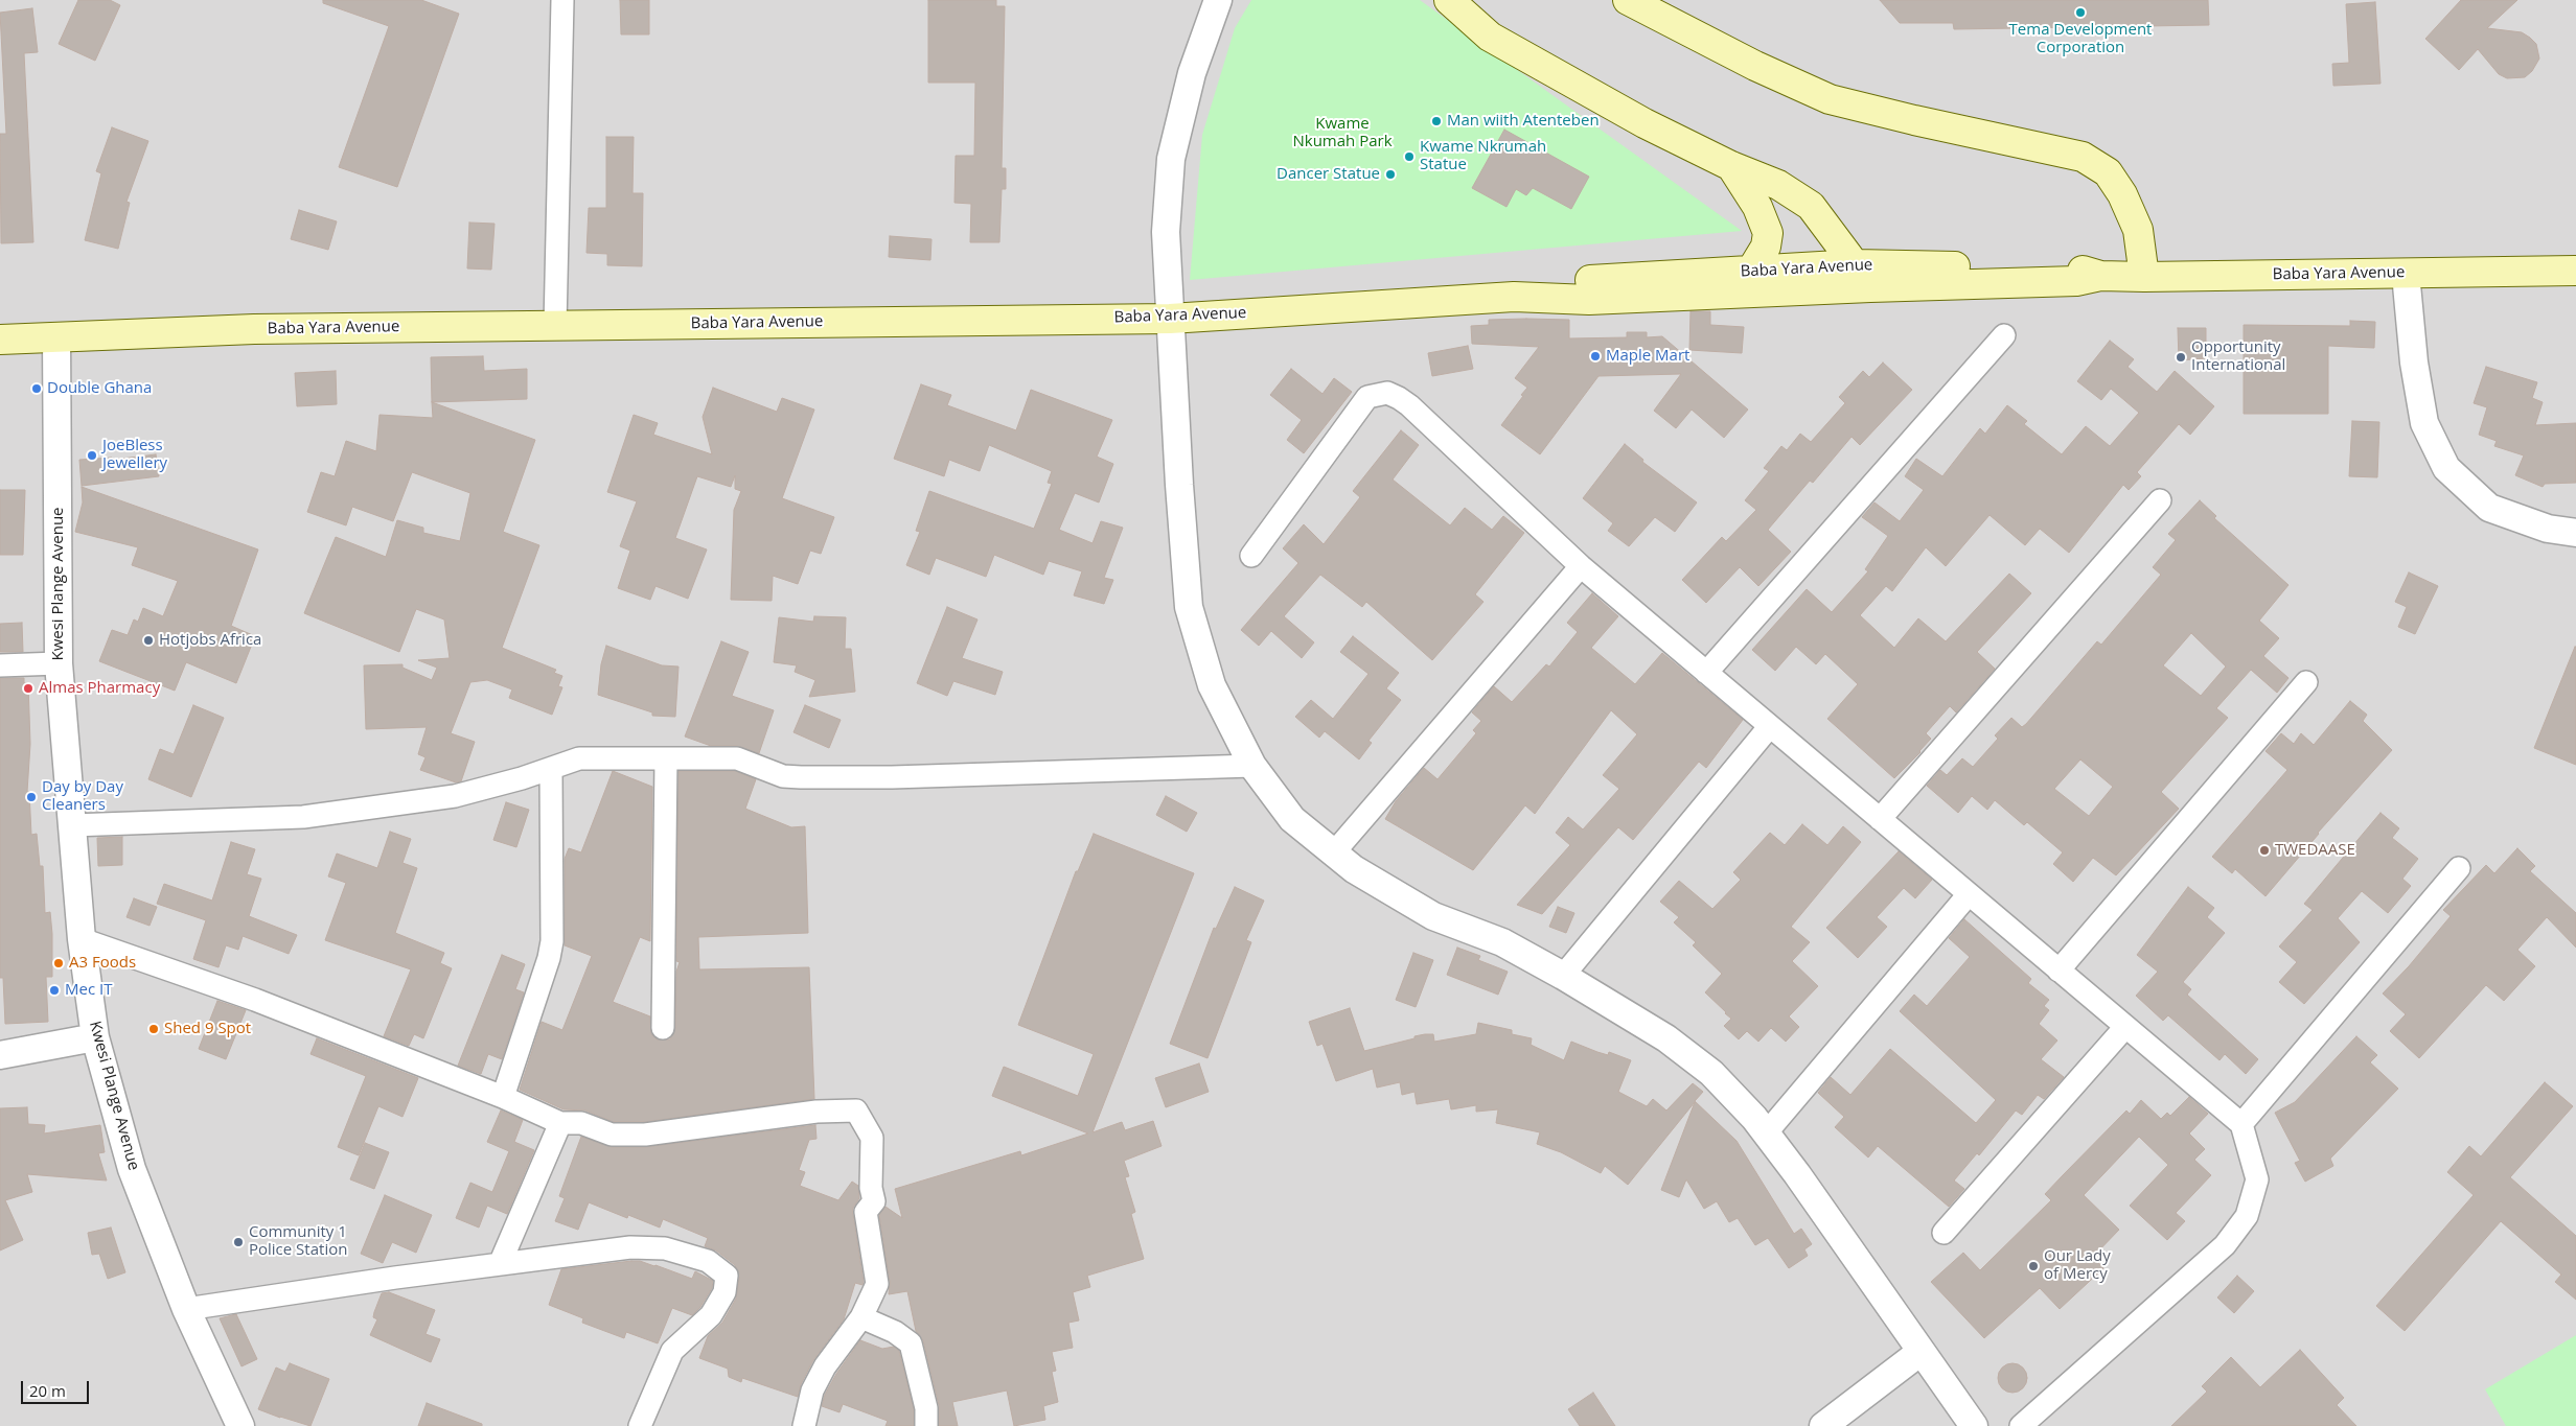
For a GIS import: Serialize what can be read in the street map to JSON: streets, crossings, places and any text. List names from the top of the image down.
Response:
{
  "streets": {
    "main road": ["Baba Yara Avenue"],
    "street": ["Kwesi Plange Avenue"]
  },
  "crossings": [
    ["Baba Yara Avenue", "Kwesi Plange Avenue"]
  ],
  "parks": ["Kwame Nkumah Park"],
  "places": [
    "Tema Development Corporation",
    "Man wiith Atenteben",
    "Kwame Nkrumah Statue",
    "Dancer Statue",
    "Maple Mart",
    "Opportunity International",
    "Double Ghana",
    "JoeBless Jewellery",
    "Hotjobs Africa",
    "Almas Pharmacy",
    "Day by Day Cleaners",
    "TWEDAASE",
    "A3 Foods",
    "Mec IT",
    "Shed 9 Spot",
    "Community 1 Police Station",
    "Our Lady of Mercy"
  ],
  "scale_bar": "20 m"
}
